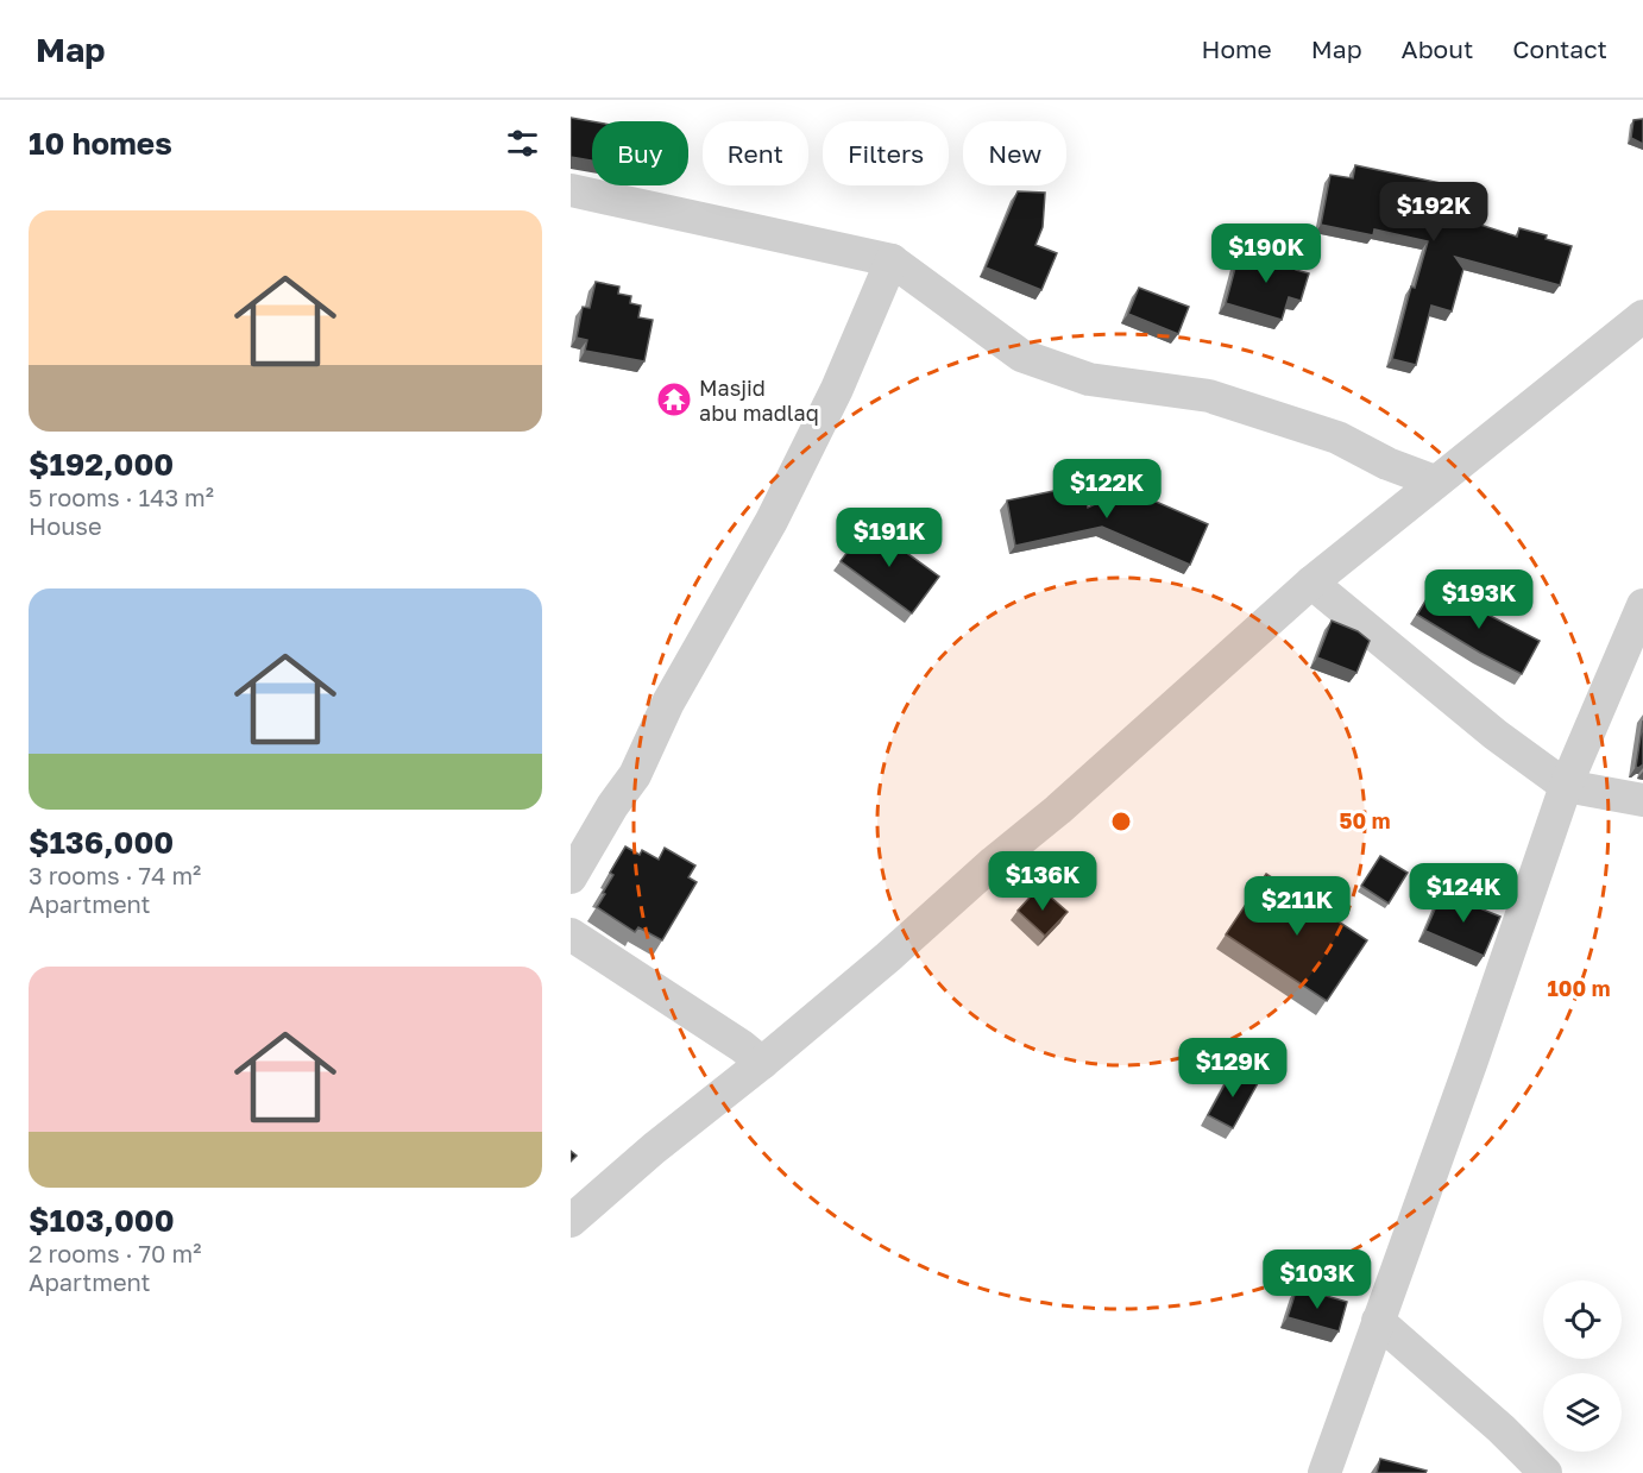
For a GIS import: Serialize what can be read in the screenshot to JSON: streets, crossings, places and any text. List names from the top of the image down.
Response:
{
  "places": {
    "temple": ["Masjid abu madlaq"]
  },
  "page": {
    "header": "Map",
    "nav": [
      "Home",
      "Map",
      "About",
      "Contact"
    ],
    "heading": "10 homes",
    "chip": [
      "Buy",
      "Rent",
      "Filters",
      "New"
    ],
    "price": [
      "$192K",
      "$190K",
      "$122K",
      "$191K",
      "$193K",
      "$136K",
      "$124K",
      "$211K",
      "$129K",
      "$103K"
    ],
    "list": [
      {
        "name": "$192,000",
        "note": "5 rooms · 143 m² · House"
      },
      {
        "name": "$136,000",
        "note": "3 rooms · 74 m² · Apartment"
      },
      {
        "name": "$103,000",
        "note": "2 rooms · 70 m² · Apartment"
      }
    ]
  },
  "rings": ["50 m", "100 m"]
}
